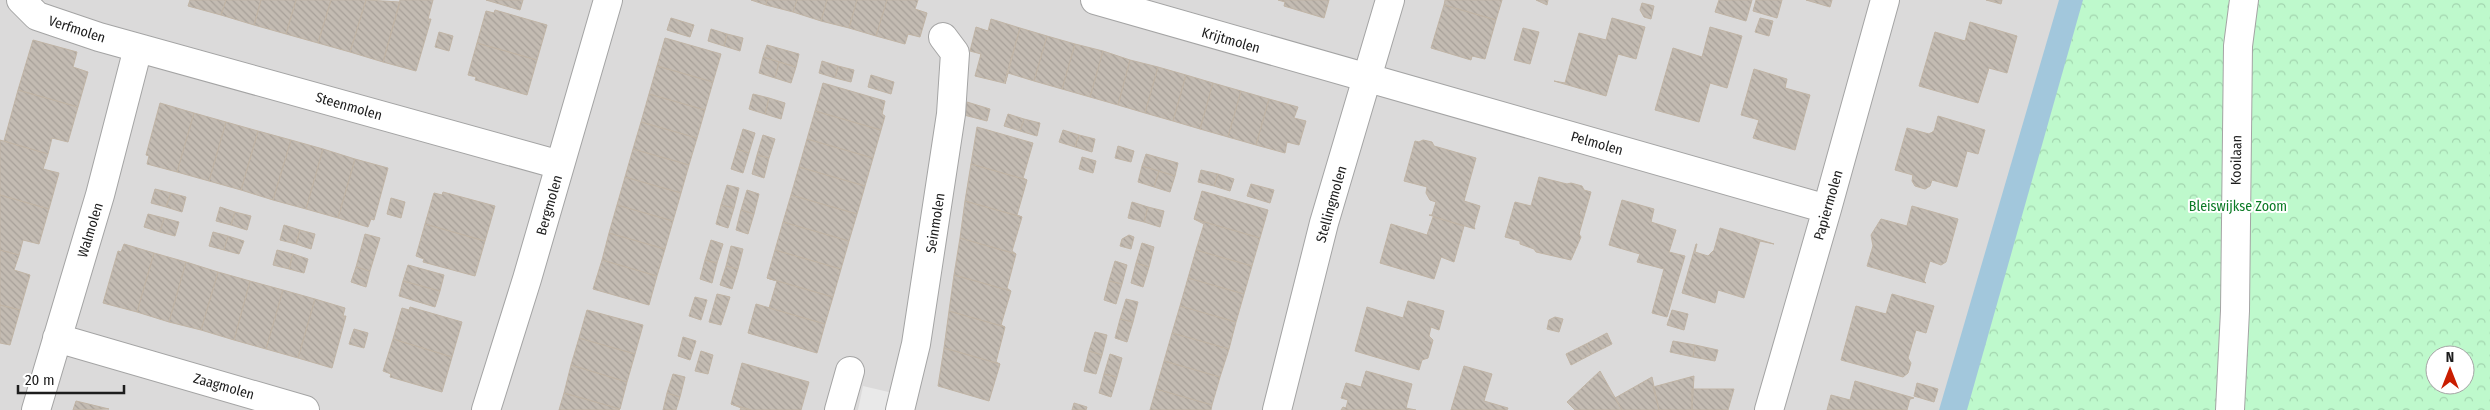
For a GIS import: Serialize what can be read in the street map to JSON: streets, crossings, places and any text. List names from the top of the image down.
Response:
{
  "streets": {
    "street": [
      "Verfmolen",
      "Krijtmolen",
      "Steenmolen",
      "Pelmolen",
      "Kooilaan",
      "Stellingmolen",
      "Bergmolen",
      "Papiermolen",
      "Seinmolen",
      "Walmolen",
      "Zaagmolen"
    ]
  },
  "crossings": [
    ["Verfmolen", "Steenmolen"],
    ["Verfmolen", "Walmolen"],
    ["Krijtmolen", "Pelmolen"],
    ["Krijtmolen", "Stellingmolen"],
    ["Steenmolen", "Bergmolen"],
    ["Steenmolen", "Walmolen"],
    ["Pelmolen", "Stellingmolen"],
    ["Pelmolen", "Papiermolen"],
    ["Walmolen", "Zaagmolen"]
  ],
  "parks": ["Bleiswijkse Zoom"],
  "scale_bar": "20 m",
  "north": "top"
}
